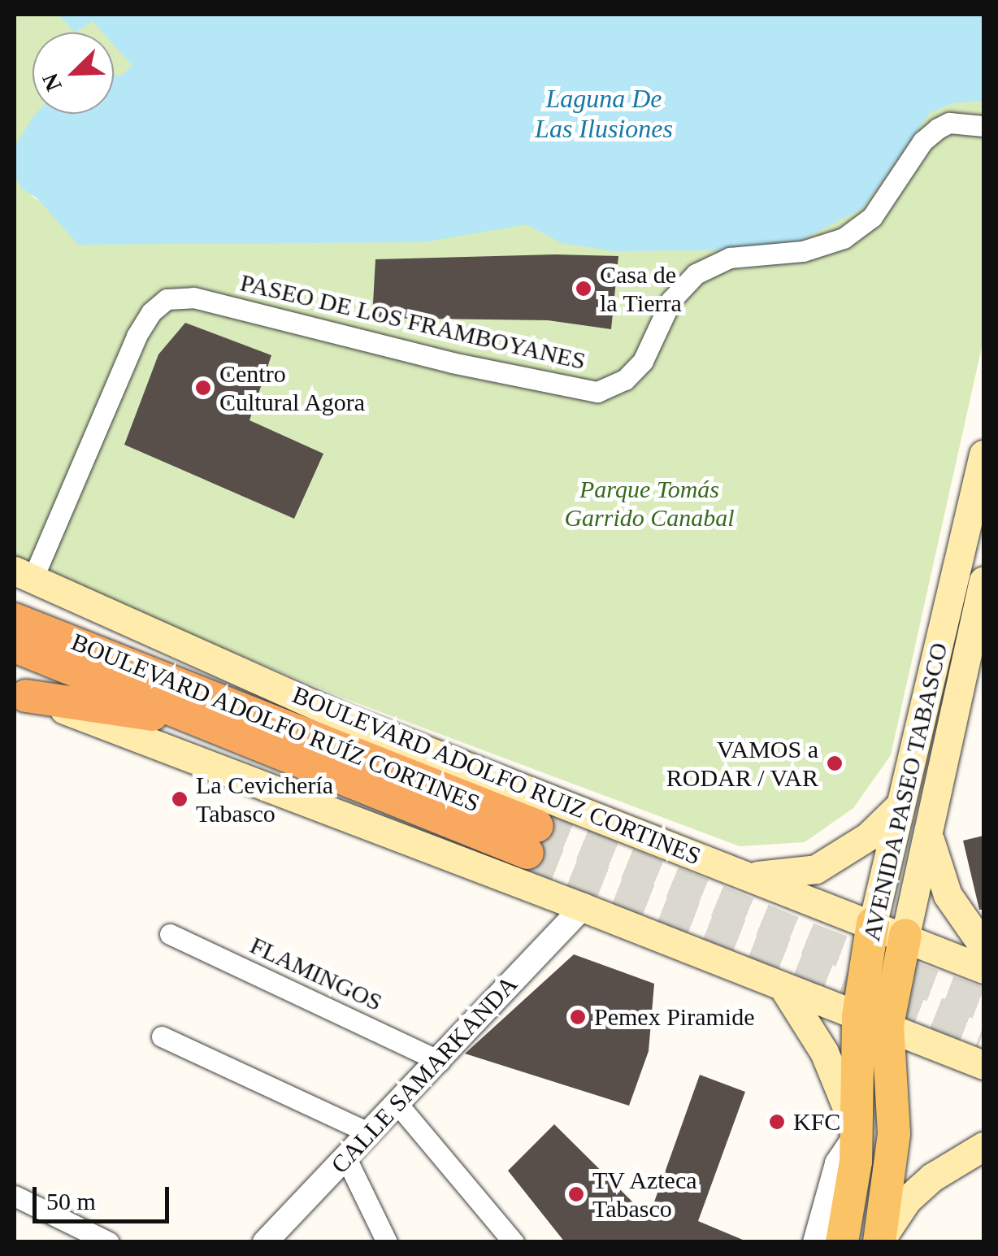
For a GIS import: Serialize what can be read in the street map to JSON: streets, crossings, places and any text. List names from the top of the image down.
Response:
{
  "streets": {
    "highway": ["BOULEVARD ADOLFO RUÍZ CORTINES"],
    "main road": ["BOULEVARD ADOLFO RUIZ CORTINES", "AVENIDA PASEO TABASCO"],
    "street": ["PASEO DE LOS FRAMBOYANES", "FLAMINGOS", "CALLE SAMARKANDA"]
  },
  "crossings": [
    ["PASEO DE LOS FRAMBOYANES", "BOULEVARD ADOLFO RUIZ CORTINES"],
    ["BOULEVARD ADOLFO RUIZ CORTINES", "AVENIDA PASEO TABASCO"],
    ["FLAMINGOS", "CALLE SAMARKANDA"]
  ],
  "water": ["Laguna De Las Ilusiones"],
  "parks": ["Parque Tomás Garrido Canabal"],
  "places": [
    "Casa de la Tierra",
    "Centro Cultural Agora",
    "VAMOS a RODAR / VAR",
    "La Cevichería Tabasco",
    "Pemex Piramide",
    "KFC",
    "TV Azteca Tabasco"
  ],
  "scale_bar": "50 m",
  "north": "bottom left"
}
